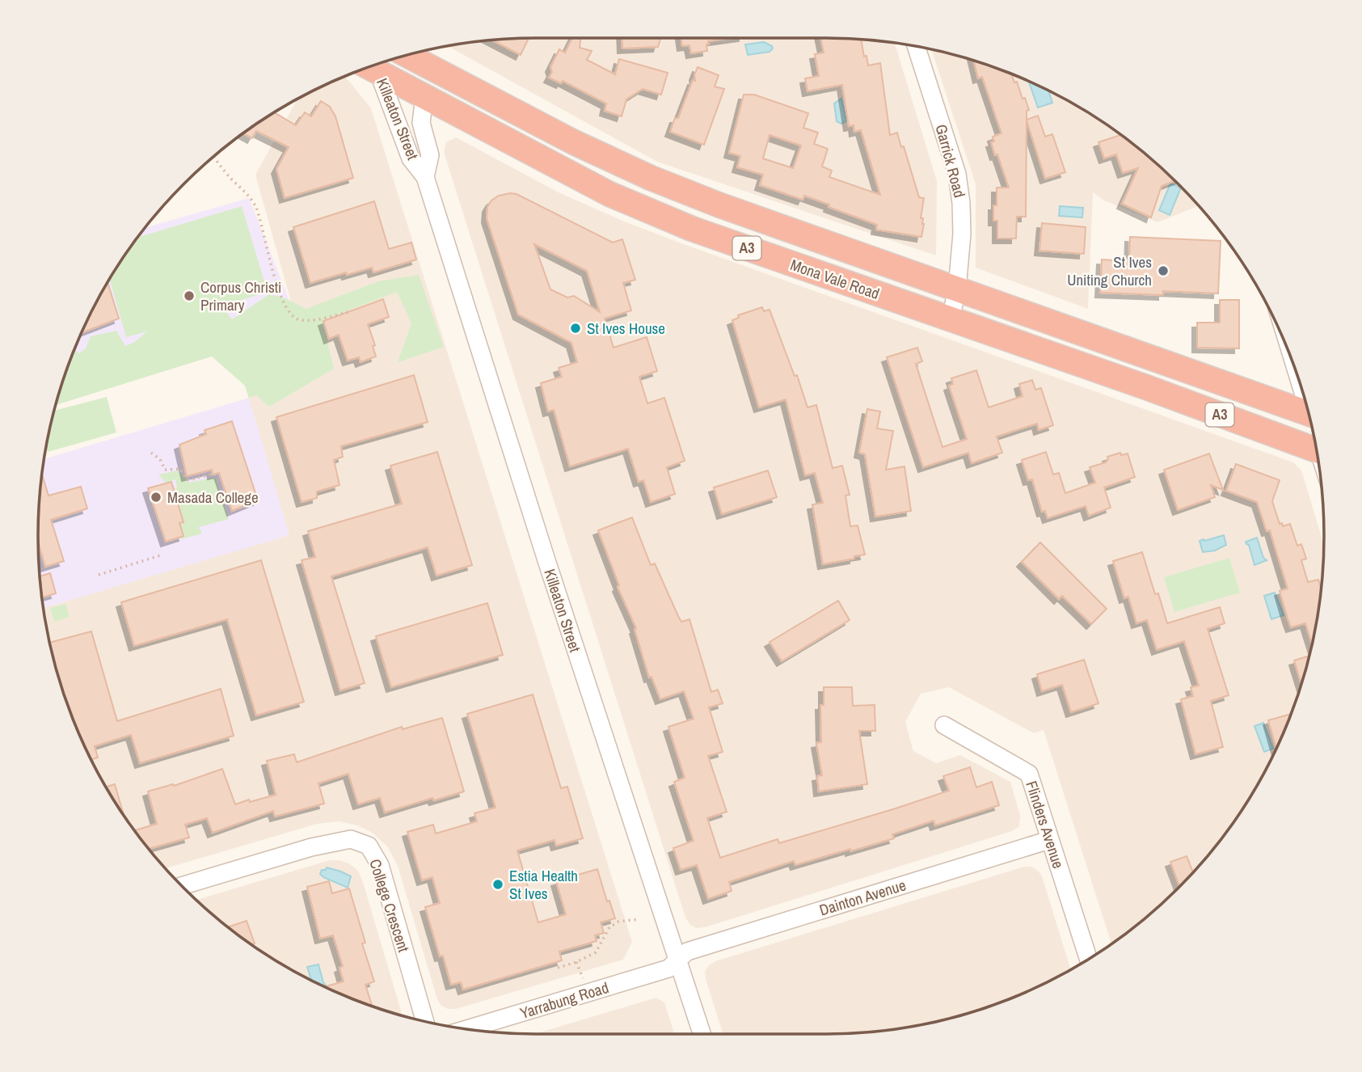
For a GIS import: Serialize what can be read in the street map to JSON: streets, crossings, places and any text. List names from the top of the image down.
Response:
{
  "streets": {
    "highway": ["A3", "Mona Vale Road"],
    "street": [
      "Killeaton Street",
      "Garrick Road",
      "Flinders Avenue",
      "Dainton Avenue",
      "College Crescent",
      "Yarrabung Road"
    ]
  },
  "crossings": [
    ["Killeaton Street", "Mona Vale Road"],
    ["Killeaton Street", "Dainton Avenue"],
    ["Killeaton Street", "Yarrabung Road"],
    ["Garrick Road", "Mona Vale Road"],
    ["Flinders Avenue", "Dainton Avenue"],
    ["Dainton Avenue", "Yarrabung Road"]
  ],
  "places": [
    "St Ives Uniting Church",
    "Corpus Christi Primary",
    "St Ives House",
    "Masada College",
    "Estia Health St Ives"
  ]
}
